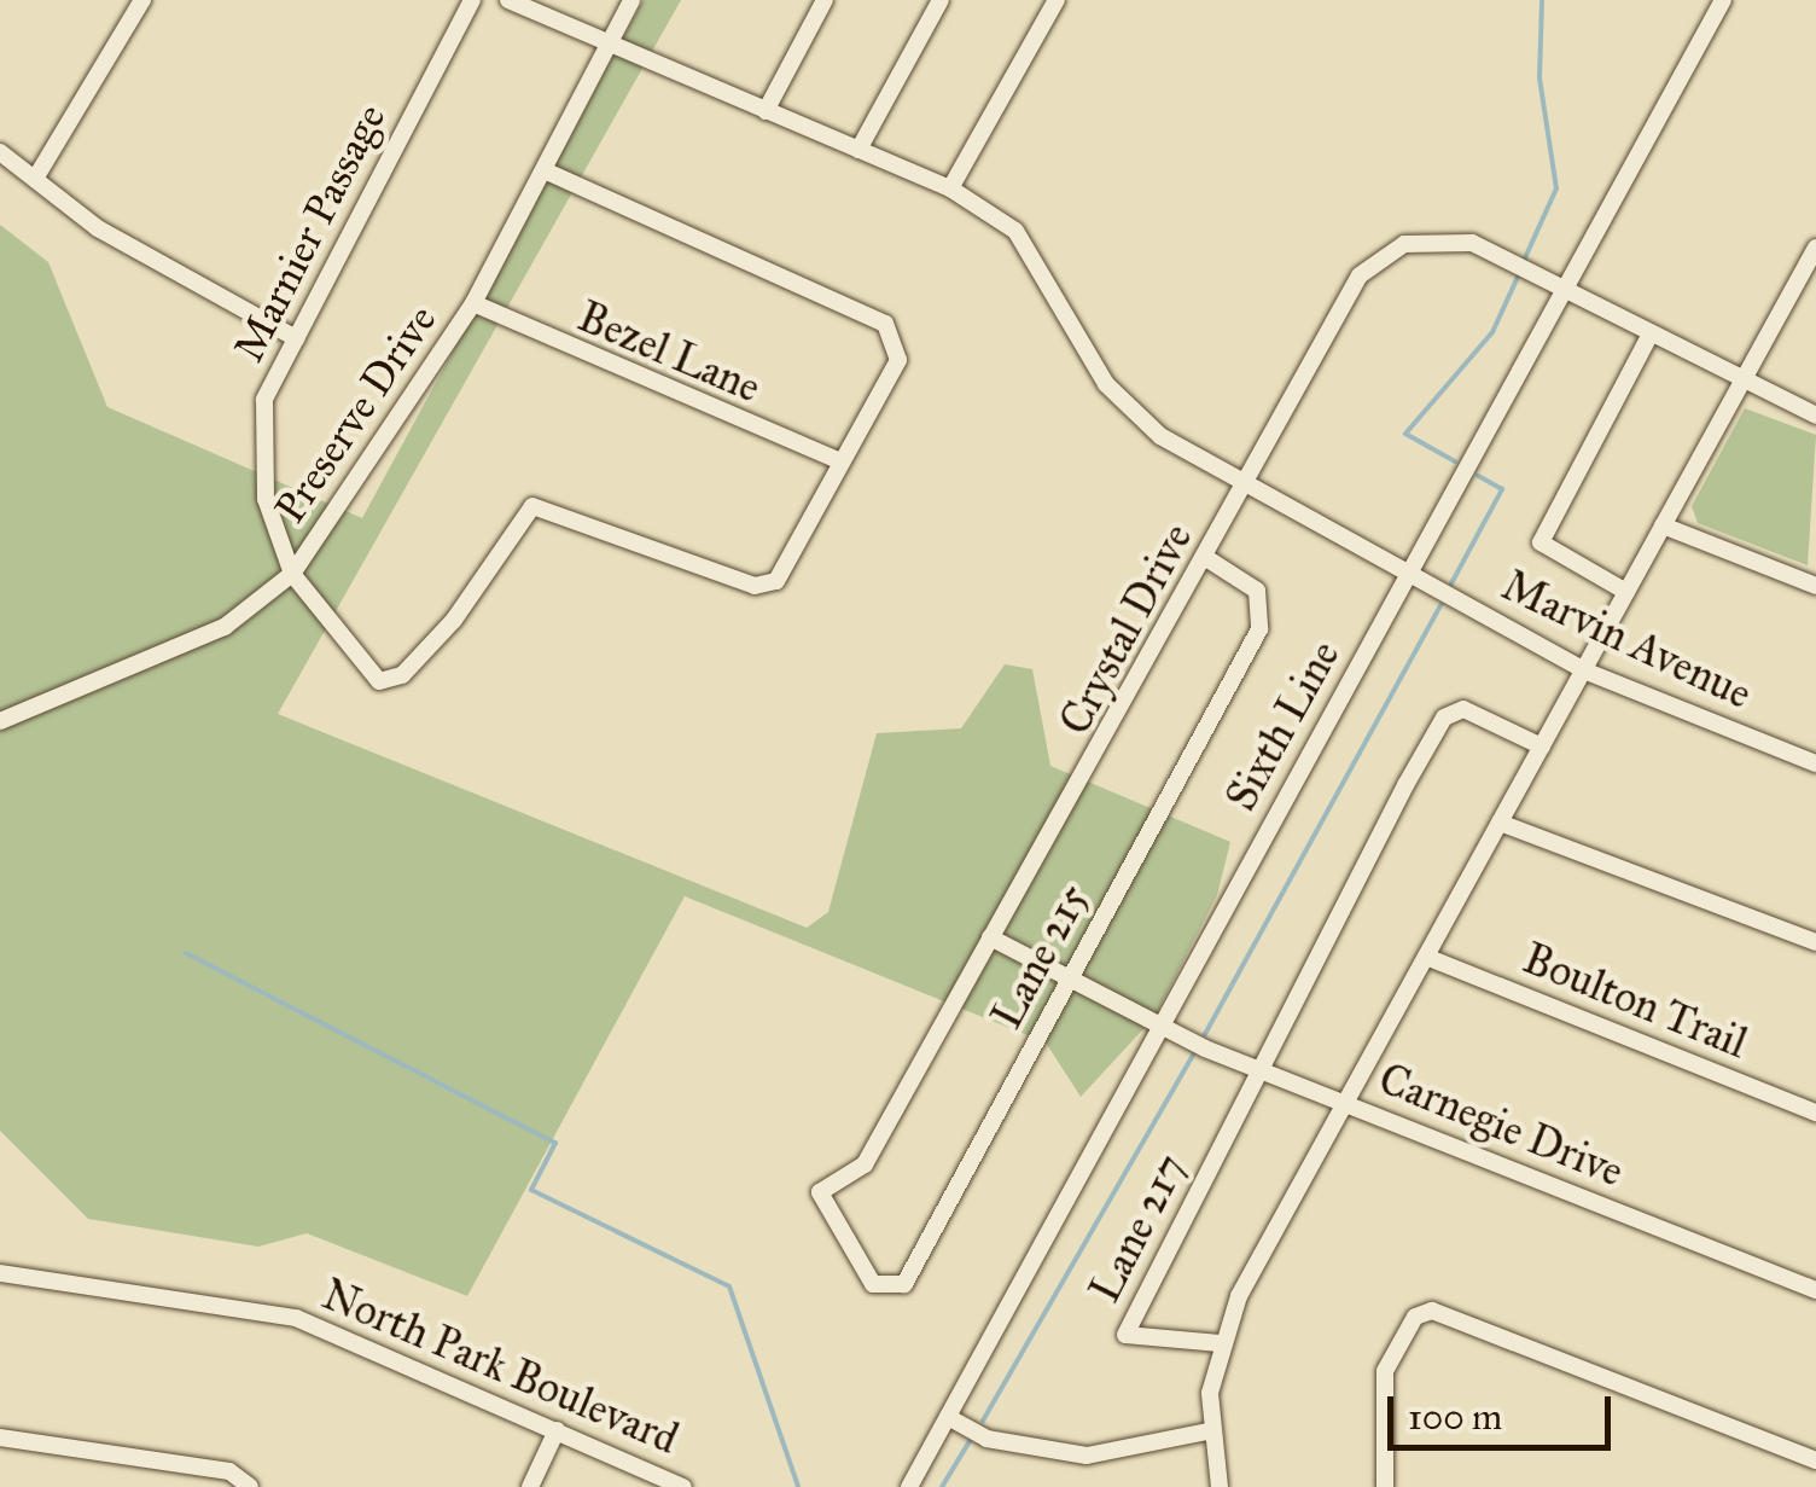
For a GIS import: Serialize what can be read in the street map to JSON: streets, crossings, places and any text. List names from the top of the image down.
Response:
{
  "streets": {
    "street": [
      "Marnier Passage",
      "Bezel Lane",
      "Preserve Drive",
      "Crystal Drive",
      "Marvin Avenue",
      "Sixth Line",
      "Lane 215",
      "Boulton Trail",
      "Carnegie Drive",
      "Lane 217",
      "North Park Boulevard"
    ]
  },
  "crossings": [
    ["Marnier Passage", "Bezel Lane"],
    ["Marnier Passage", "Preserve Drive"],
    ["Bezel Lane", "Preserve Drive"],
    ["Preserve Drive", "Marvin Avenue"],
    ["Crystal Drive", "Marvin Avenue"],
    ["Crystal Drive", "Sixth Line"],
    ["Crystal Drive", "Lane 215"],
    ["Crystal Drive", "Carnegie Drive"],
    ["Marvin Avenue", "Sixth Line"],
    ["Sixth Line", "Carnegie Drive"],
    ["Lane 215", "Carnegie Drive"],
    ["Carnegie Drive", "Lane 217"]
  ],
  "scale_bar": "100 m"
}
